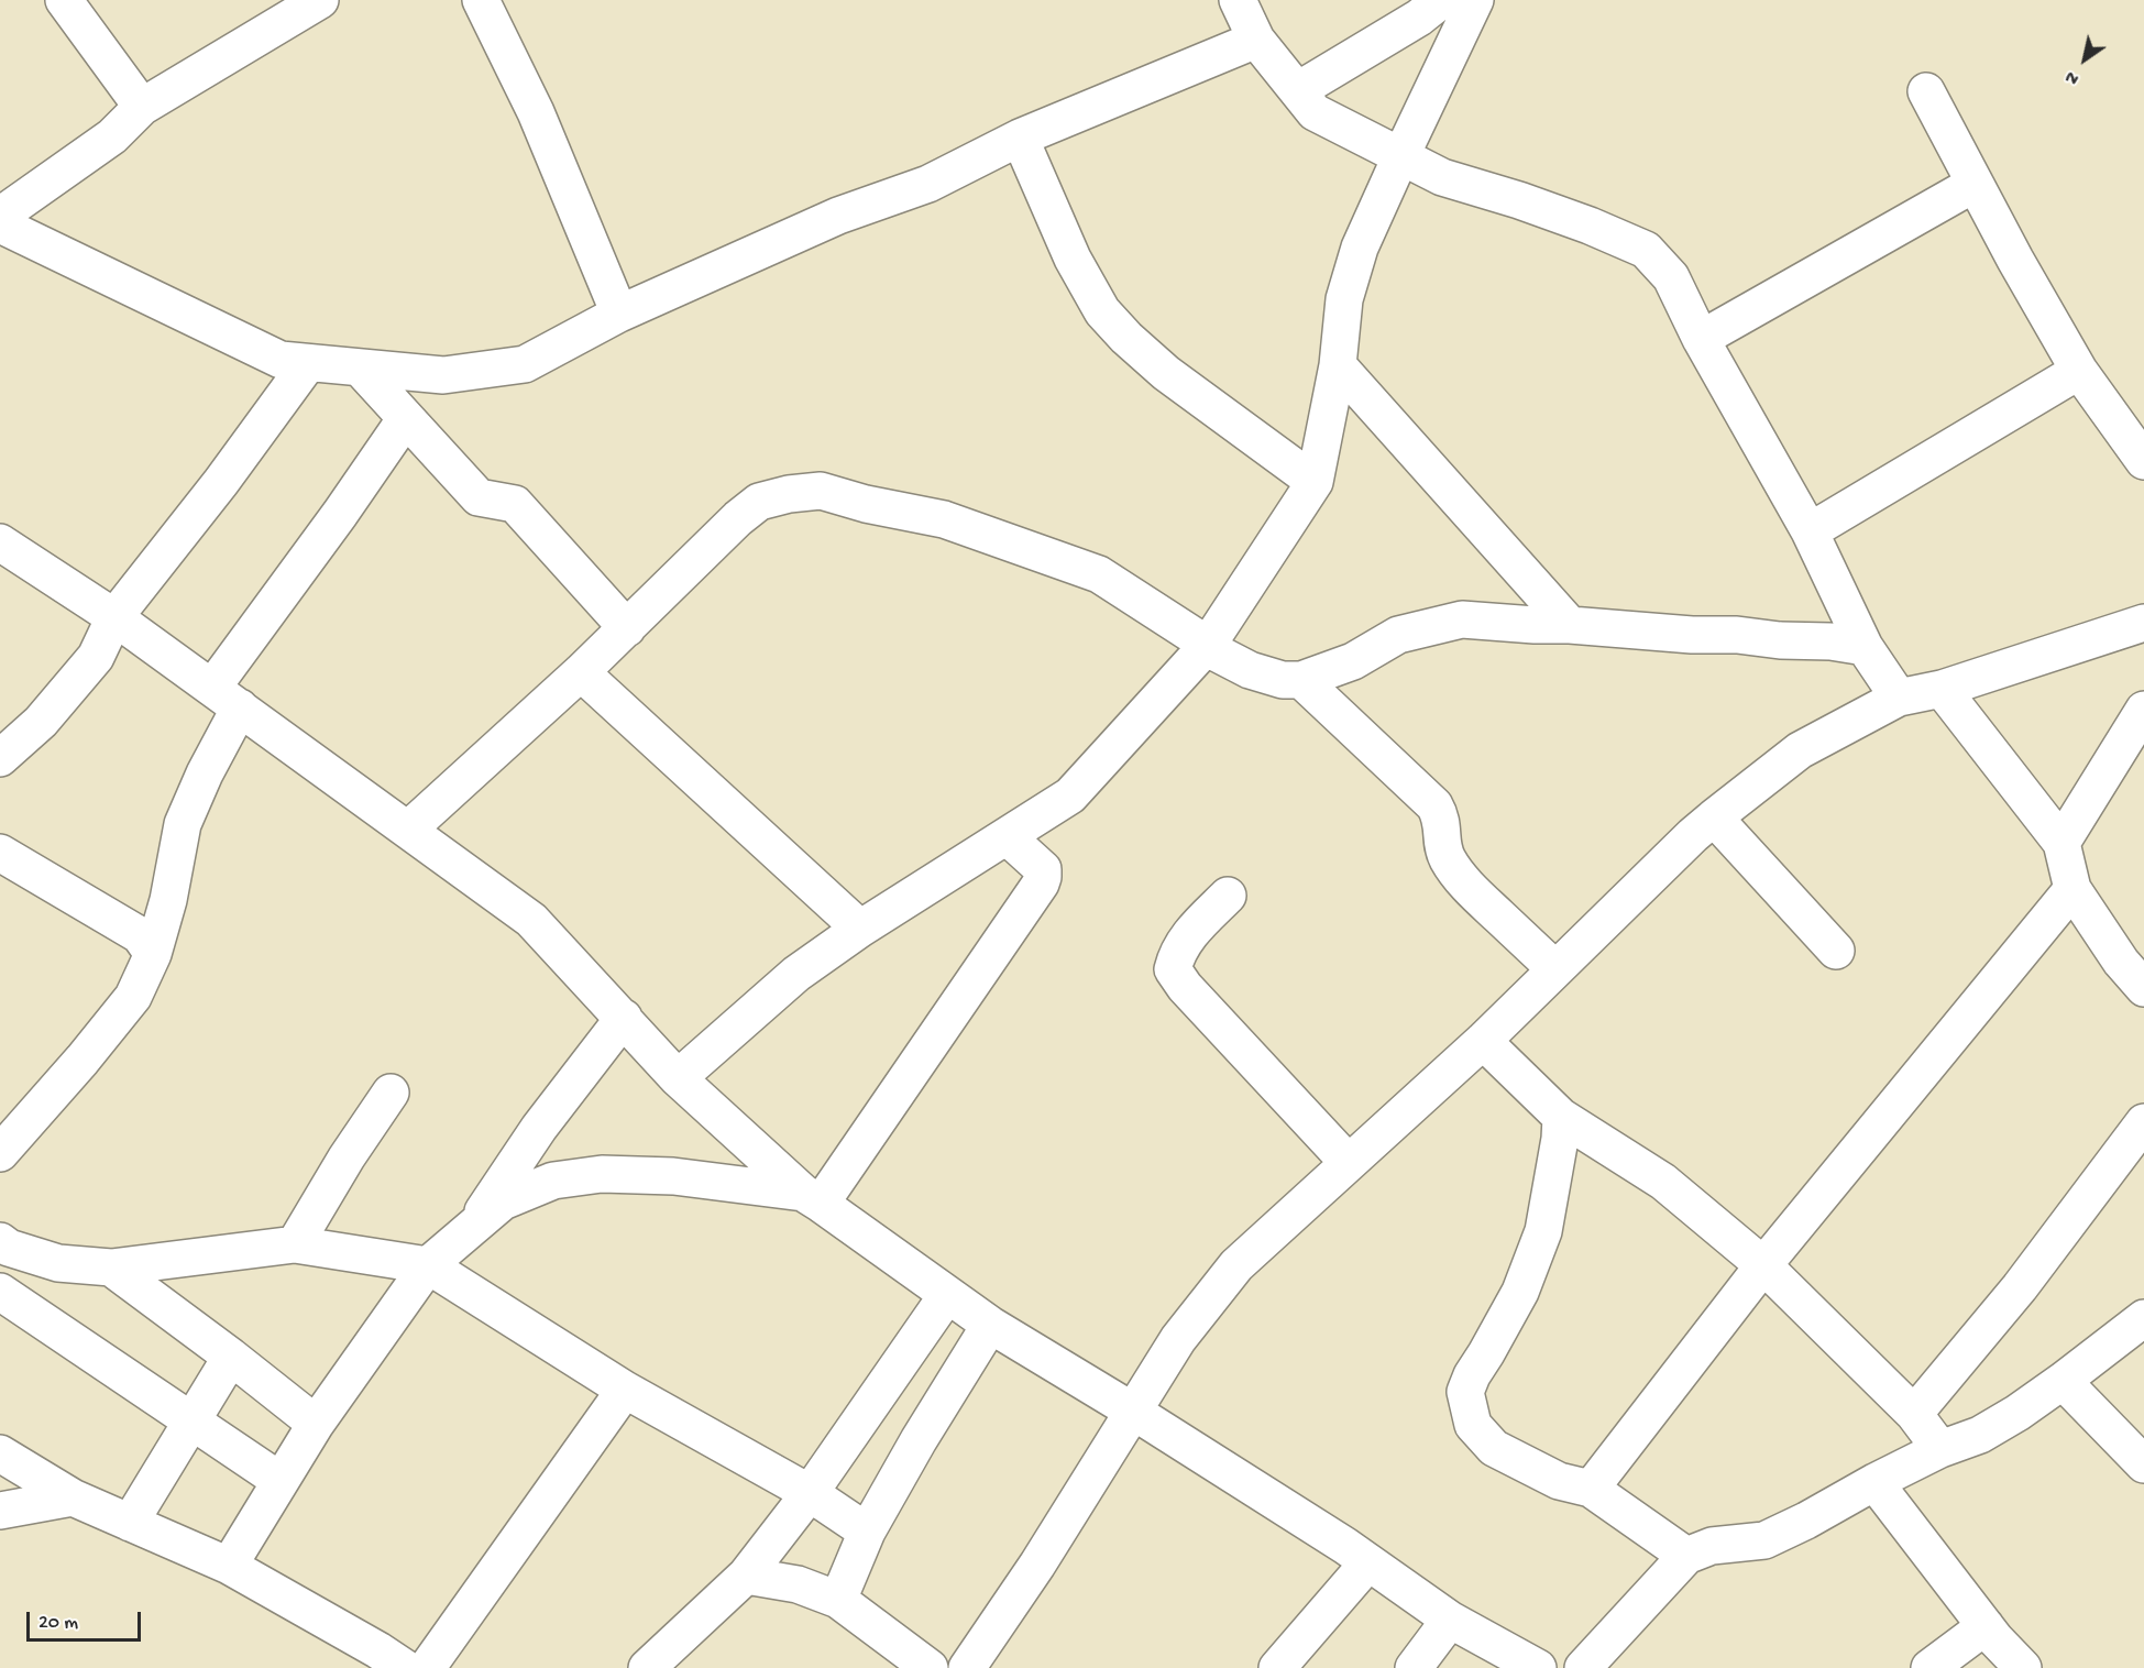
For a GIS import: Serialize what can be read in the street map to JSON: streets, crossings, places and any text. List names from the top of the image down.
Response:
{
  "scale_bar": "20 m",
  "north": "bottom left"
}
